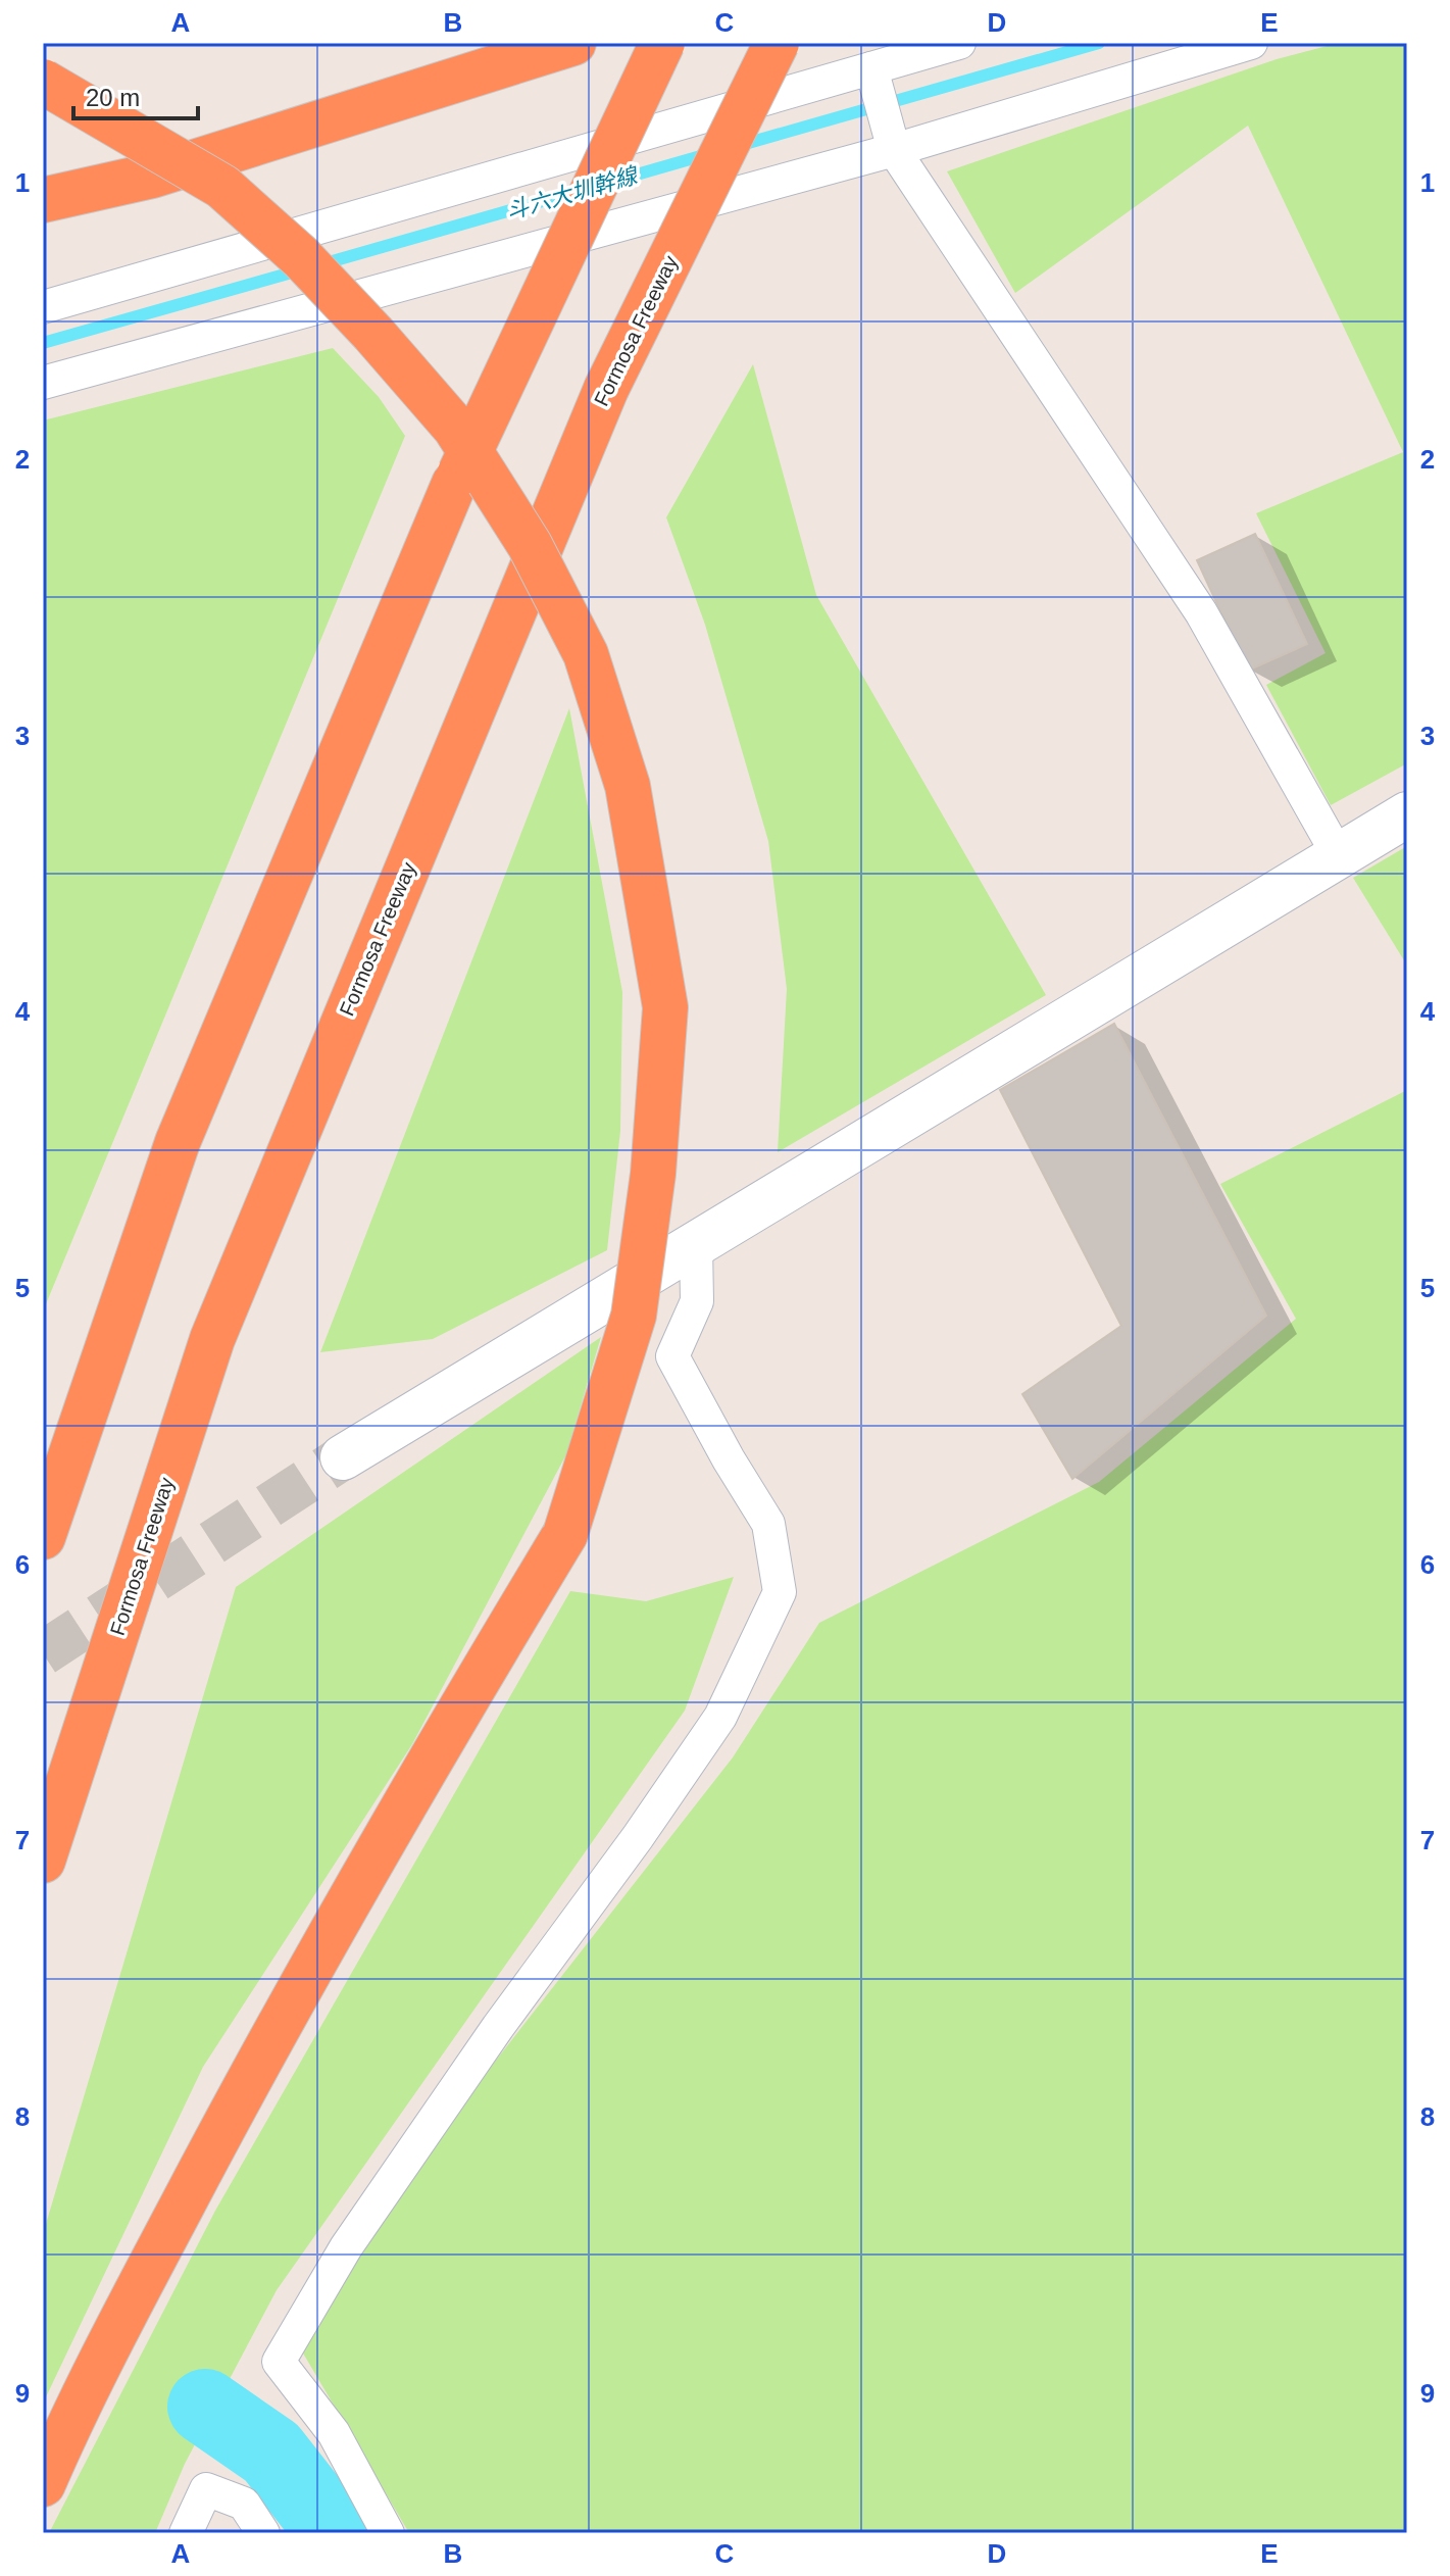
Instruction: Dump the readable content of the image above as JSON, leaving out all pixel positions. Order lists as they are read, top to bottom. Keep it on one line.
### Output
{"streets":{"highway":["Formosa Freeway"]},"water":["斗六大圳幹線"],"scale_bar":"20 m","grid":{"columns":["A","B","C","D","E"],"rows":["1","2","3","4","5","6","7","8","9"]}}
